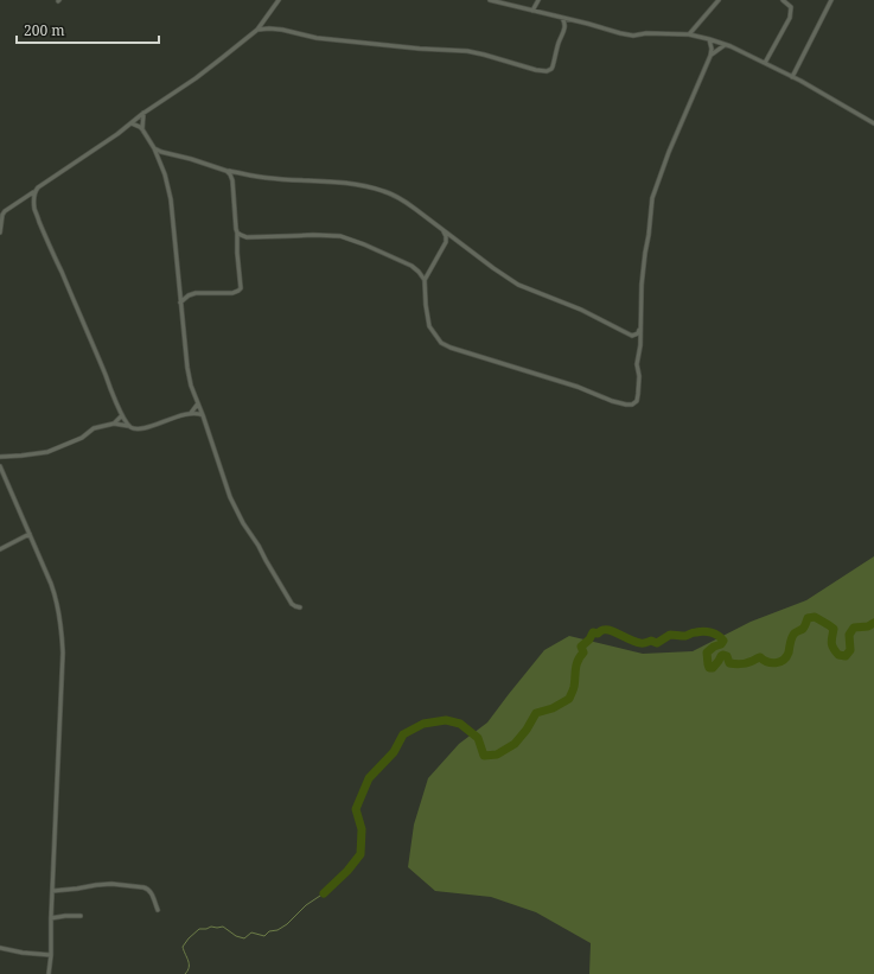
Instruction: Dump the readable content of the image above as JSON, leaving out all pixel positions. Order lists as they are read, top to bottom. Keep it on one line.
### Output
{"scale_bar":"200 m"}
